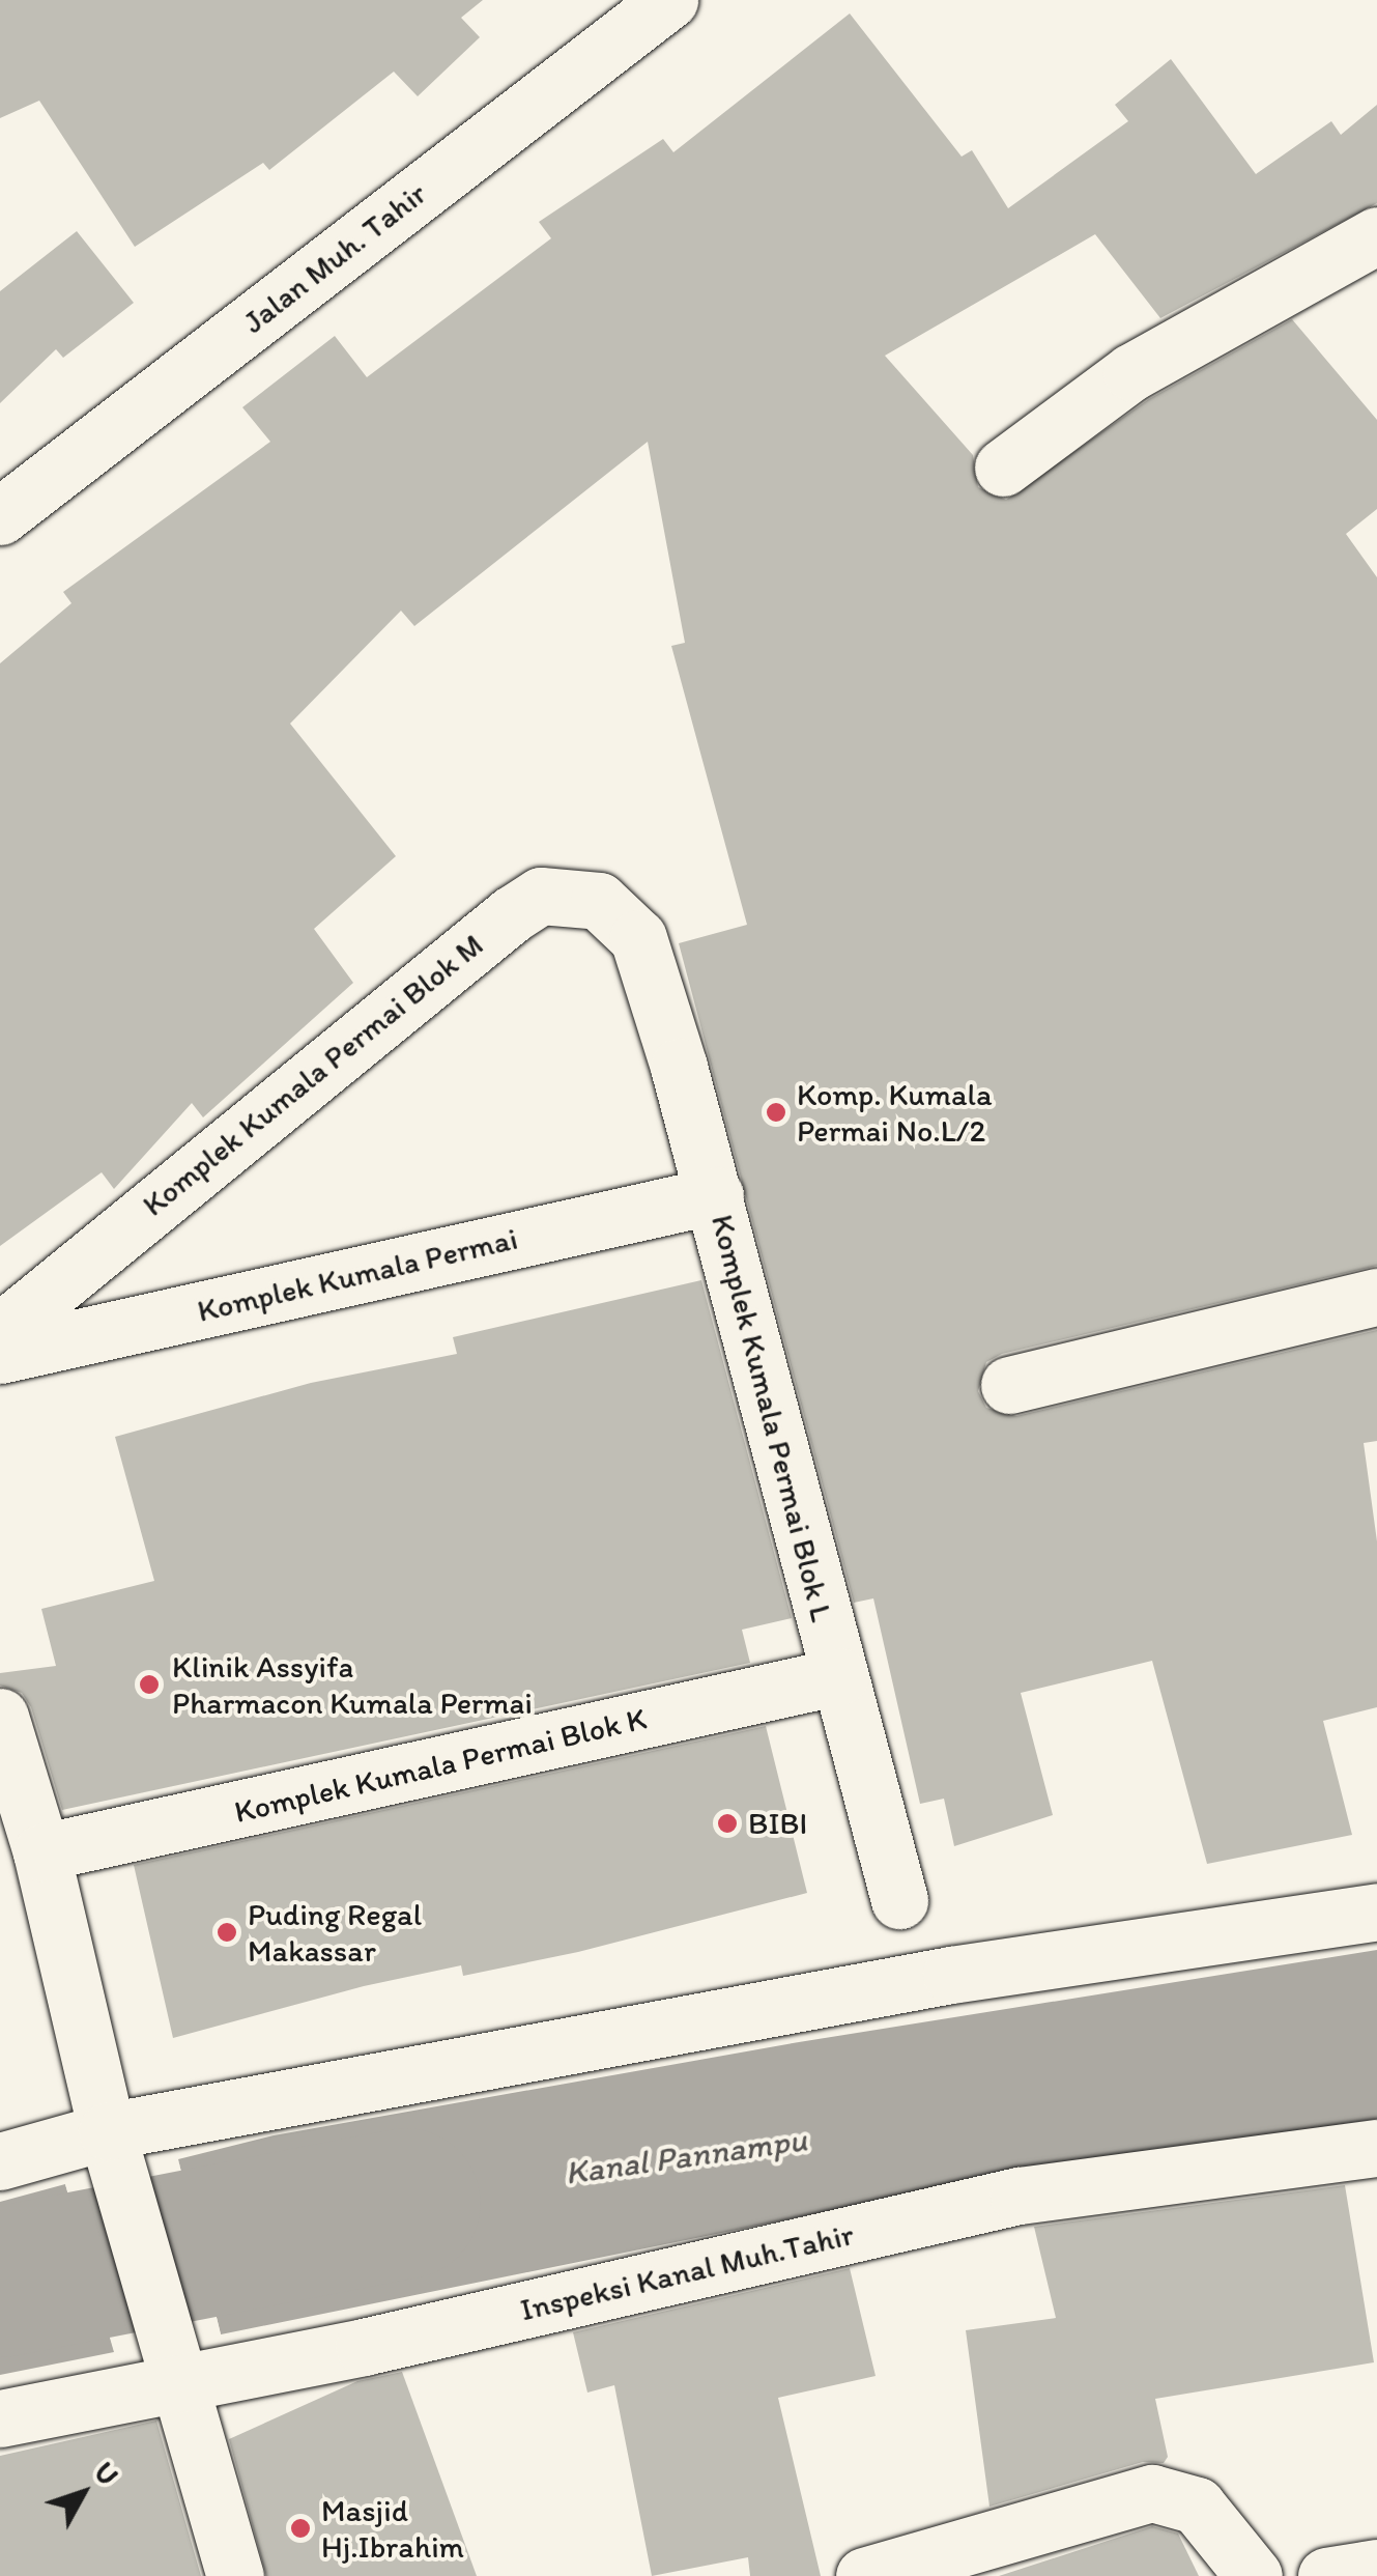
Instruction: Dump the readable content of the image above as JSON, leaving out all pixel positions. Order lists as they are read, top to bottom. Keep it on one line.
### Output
{"streets":{"street":["Jalan Muh. Tahir","Komplek Kumala Permai Blok M","Komplek Kumala Permai","Komplek Kumala Permai Blok L","Komplek Kumala Permai Blok K","Inspeksi Kanal Muh.Tahir"]},"crossings":[["Komplek Kumala Permai Blok M","Komplek Kumala Permai Blok L"],["Komplek Kumala Permai","Komplek Kumala Permai Blok L"],["Komplek Kumala Permai Blok L","Komplek Kumala Permai Blok K"]],"water":["Kanal Pannampu"],"places":["Komp. Kumala Permai No.L/2","Klinik Assyifa Pharmacon Kumala Permai","BIBI","Puding Regal Makassar","Masjid Hj.Ibrahim"],"north":"top right"}
